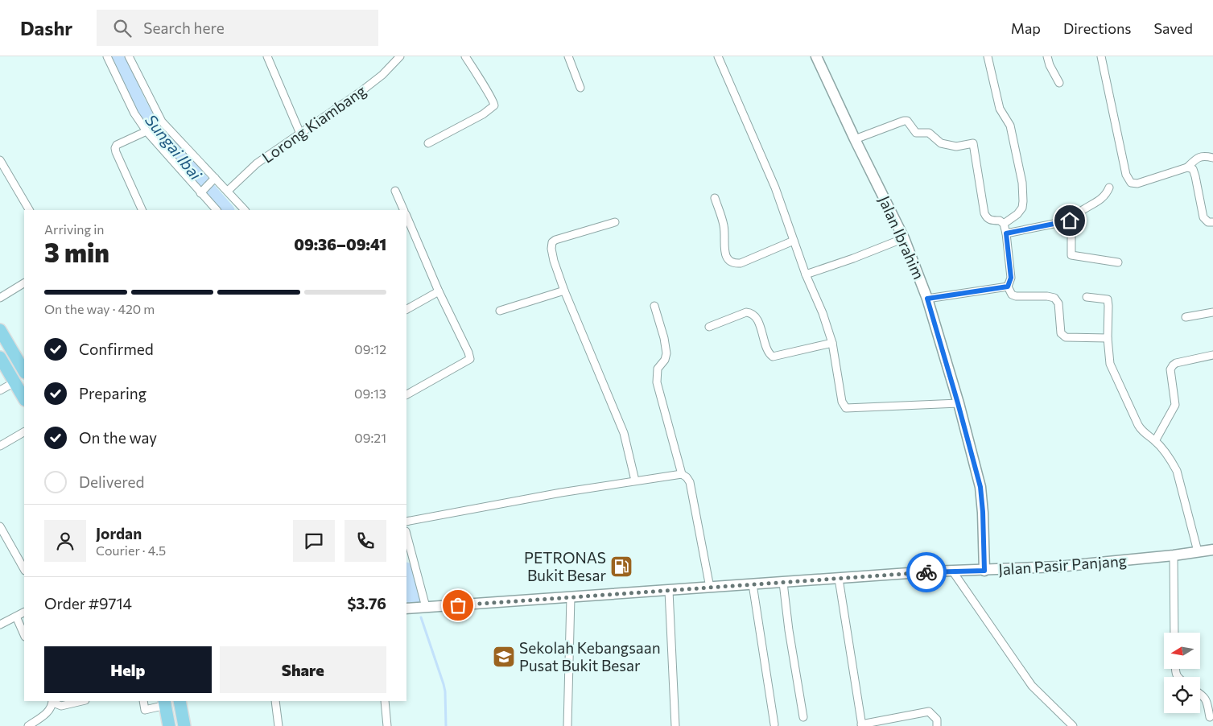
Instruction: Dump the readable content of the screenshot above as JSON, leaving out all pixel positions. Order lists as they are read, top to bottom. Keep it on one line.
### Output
{"streets":{"main road":["Jalan Ibrahim","Jalan Pasir Panjang"],"street":["Lorong Kiambang"]},"crossings":[["Jalan Ibrahim","Jalan Pasir Panjang"]],"water":["Sungai Ibai"],"places":{"fuel station":["PETRONAS Bukit Besar"],"school or university":["Sekolah Kebangsaan Pusat Bukit Besar"]},"north":"left","page":{"header":"Dashr","search":"Search here","nav":["Map","Directions","Saved"],"heading":["3 min","Arriving in","09:36–09:41"],"panel":["Jordan","Courier · 4.5","Order #9714","$3.76"],"bar":"On the way · 420 m","list":[["Confirmed","09:12"],["Preparing","09:13"],["On the way","09:21"],"Delivered"],"buttons":["Help","Share"]}}
